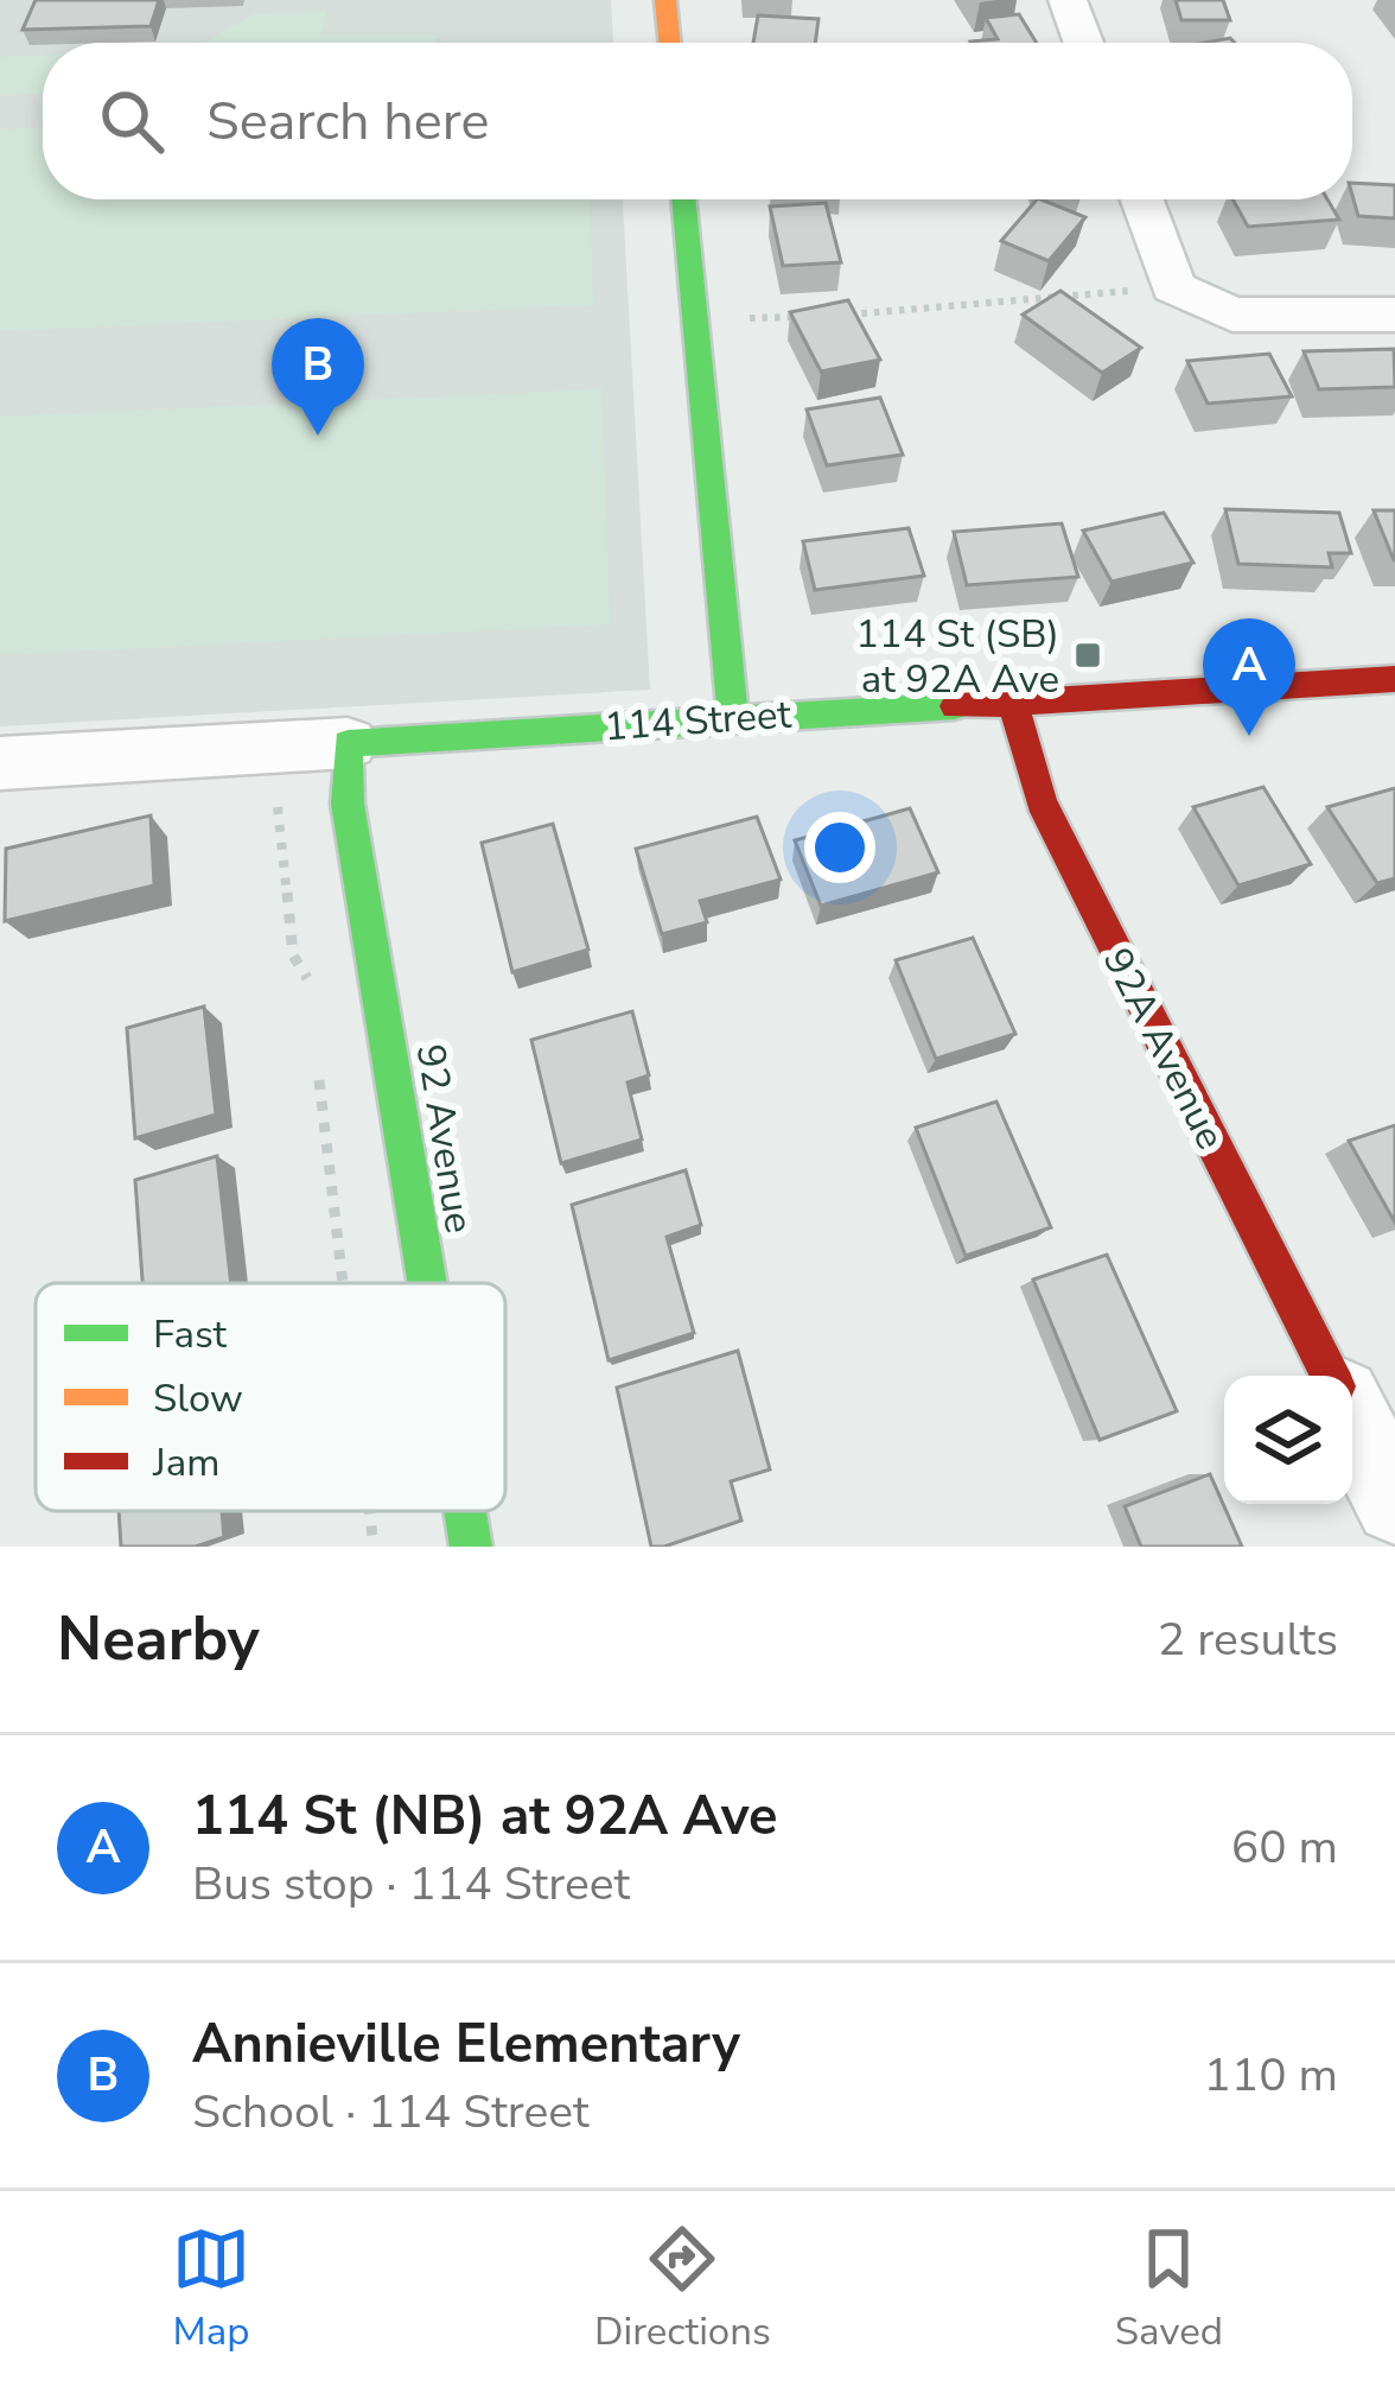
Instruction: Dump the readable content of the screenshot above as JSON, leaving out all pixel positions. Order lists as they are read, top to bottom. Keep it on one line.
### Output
{"streets":{"street":["114 Street","92A Avenue","92 Avenue"]},"crossings":[["114 Street","92A Avenue"],["114 Street","92 Avenue"]],"places":{"transit":["114 St (SB) at 92A Ave"]},"legend":["Fast","Slow","Jam"],"page":{"search":"Search here","pins":["B","A"],"heading":["Nearby","2 results"],"list":[{"mark":"A","name":"114 St (NB) at 92A Ave","note":"Bus stop · 114 Street","value":"60 m"},{"mark":"B","name":"Annieville Elementary","note":"School · 114 Street","value":"110 m"}],"nav":["Map","Directions","Saved"]}}
